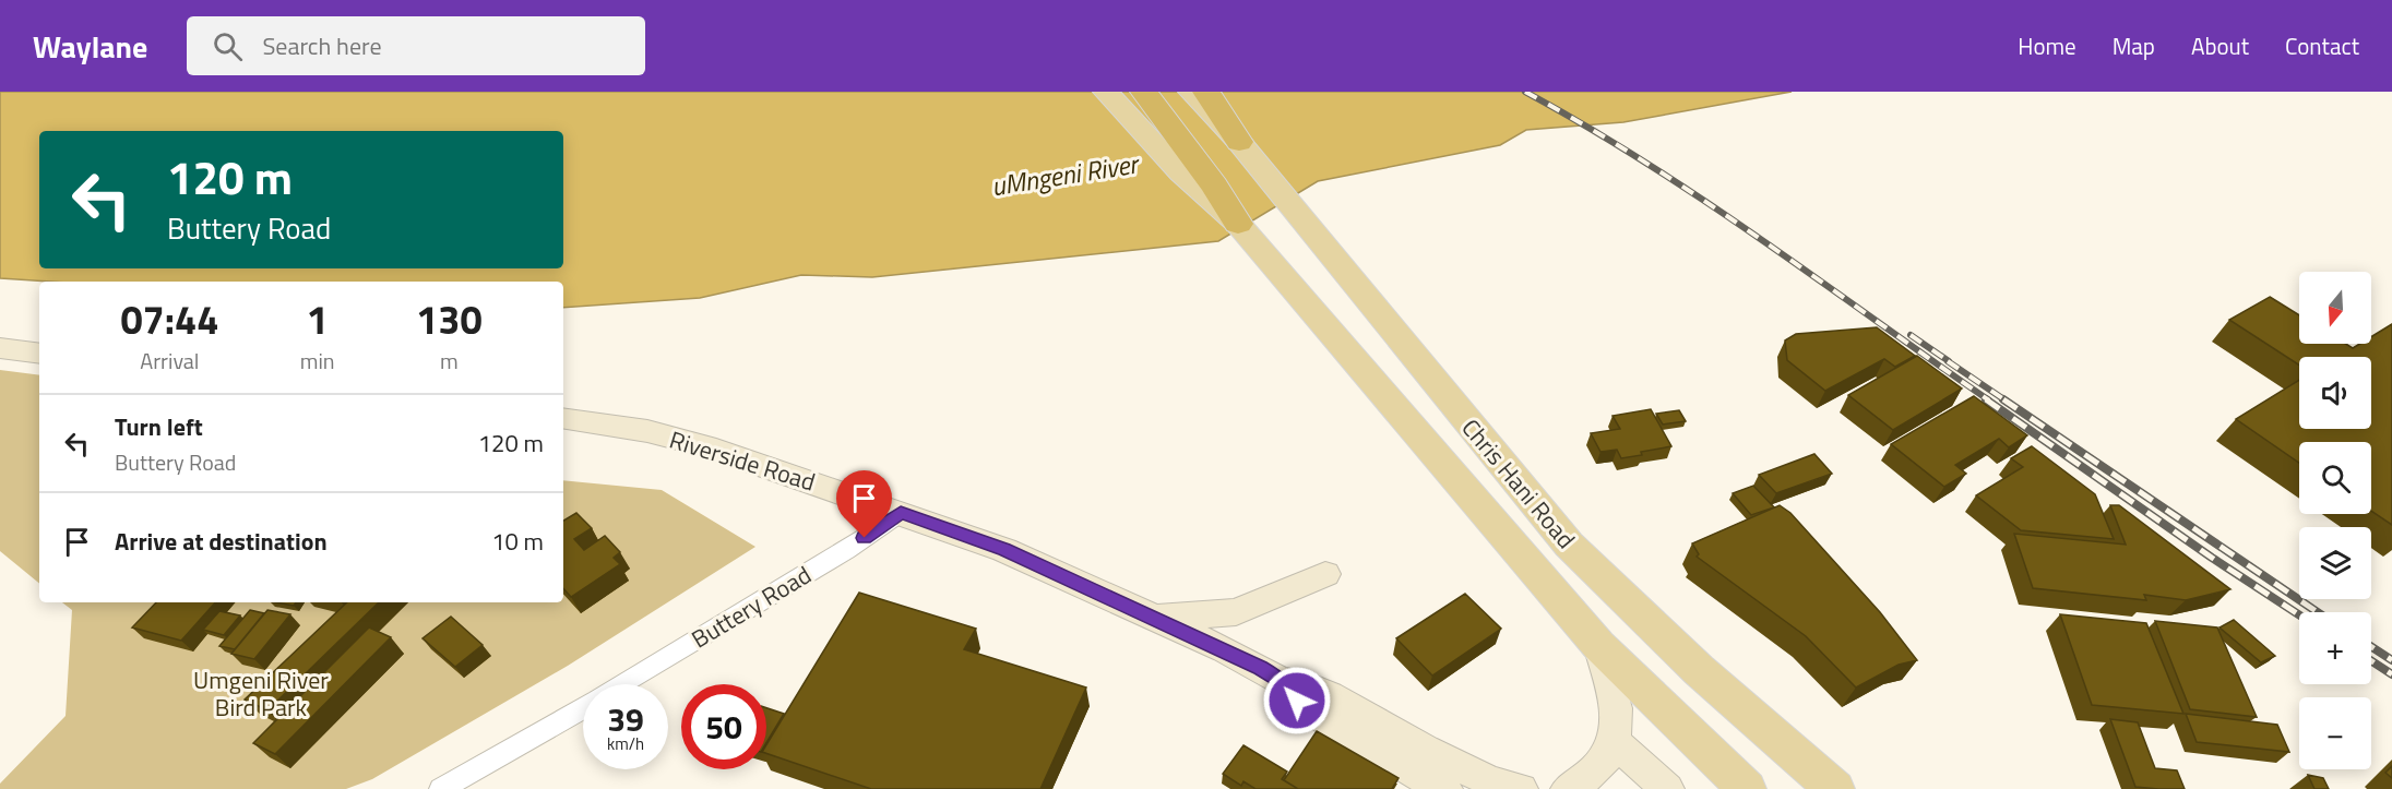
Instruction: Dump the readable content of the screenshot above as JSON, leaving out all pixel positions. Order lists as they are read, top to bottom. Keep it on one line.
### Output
{"streets":{"main road":["Riverside Road","Chris Hani Road"],"street":["Buttery Road"]},"crossings":[["Riverside Road","Buttery Road"]],"water":["uMngeni River"],"parks":["Umgeni River Bird Park"],"north":"bottom","page":{"header":"Waylane","search":"Search here","nav":["Home","Map","About","Contact"],"turn":["120 m","Buttery Road"],"map_buttons":["+","−"],"eta":["07:44","Arrival","1","min","130","m"],"list":[{"name":"Turn left","note":"Buttery Road","value":"120 m"},{"name":"Arrive at destination","value":"10 m"}],"speed":"39 km/h","limit":"50"}}
